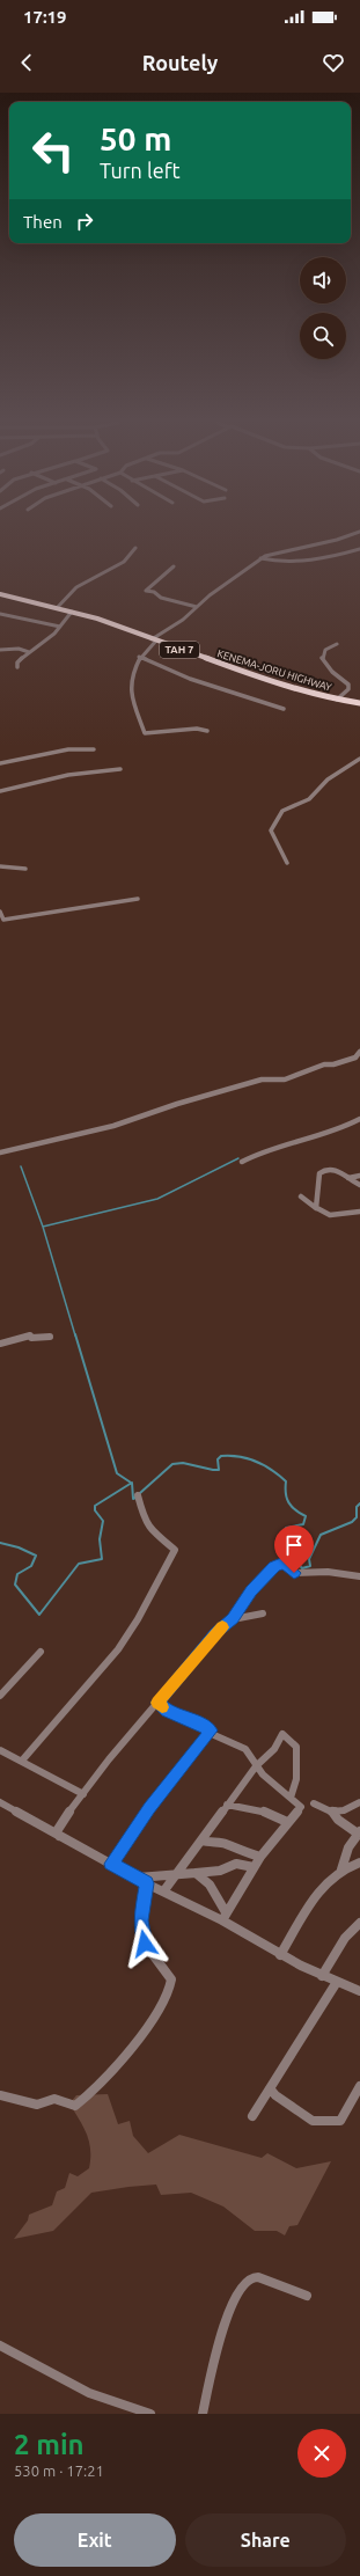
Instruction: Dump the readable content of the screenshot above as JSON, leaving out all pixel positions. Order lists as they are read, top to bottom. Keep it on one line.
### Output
{"streets":{"highway":["TAH 7","KENEMA-JORU HIGHWAY"]},"page":{"status":"17:19","header":"Routely","turn":["50 m","Turn left"],"then":"Then","heading":["2 min","530 m · 17:21"],"buttons":["Exit","Share"]}}
